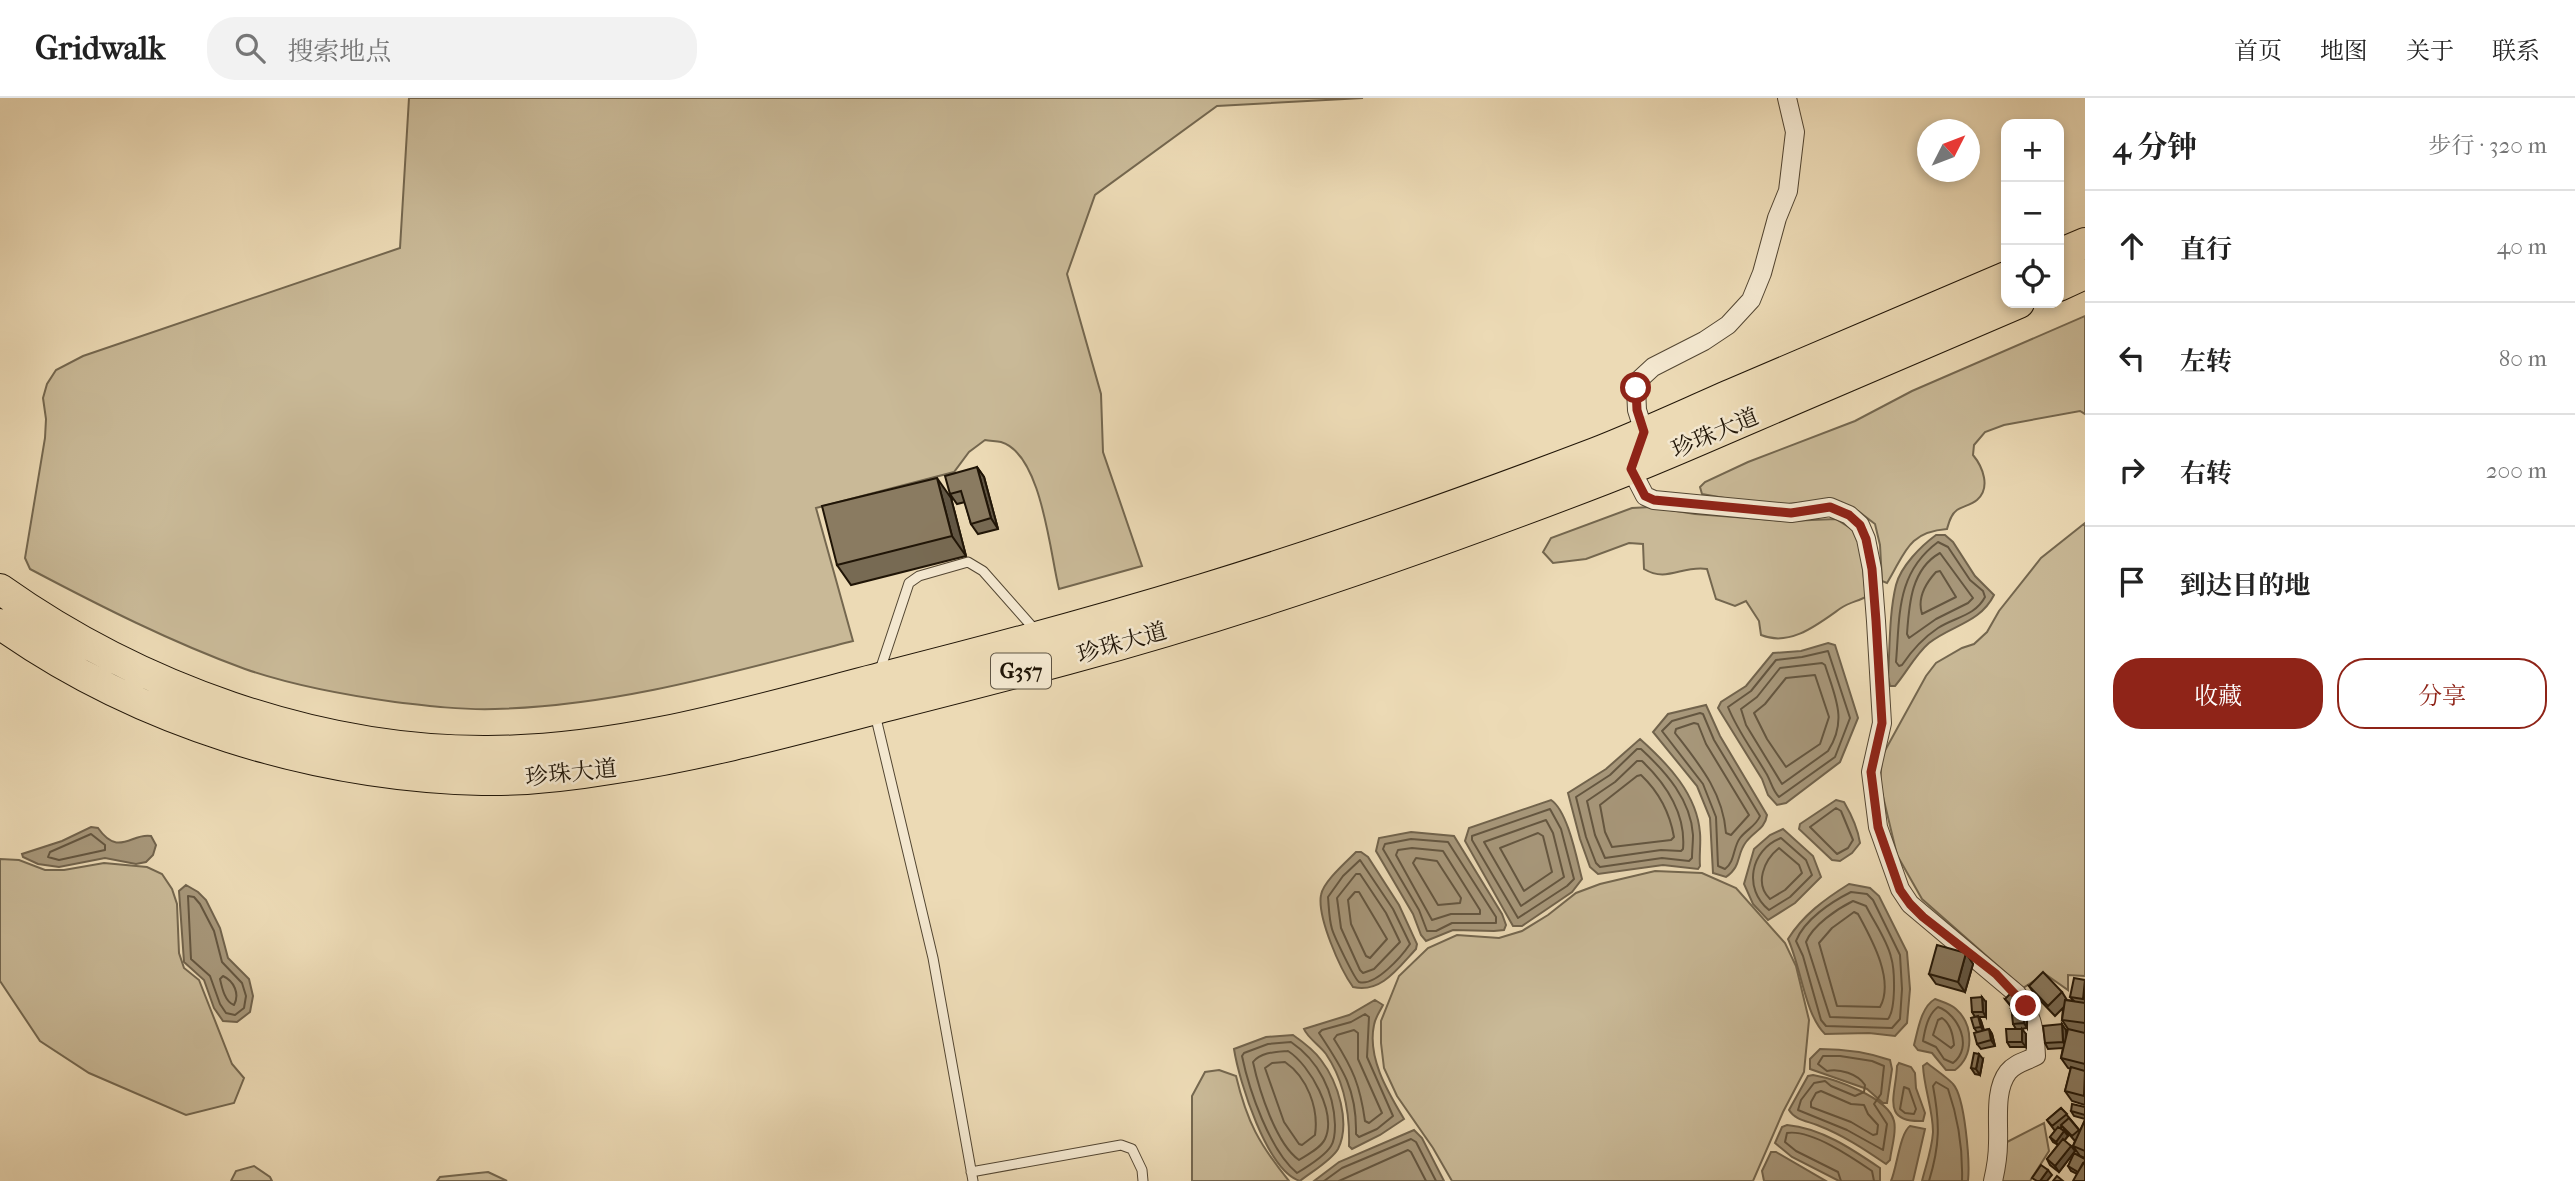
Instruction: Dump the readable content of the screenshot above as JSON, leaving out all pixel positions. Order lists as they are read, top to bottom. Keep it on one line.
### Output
{"streets":{"highway":["珍珠大道","G357"]},"north":"top right","page":{"header":"Gridwalk","search":"搜索地点","nav":["首页","地图","关于","联系"],"heading":["4 分钟","步行 · 320 m"],"map_buttons":["+","−"],"list":[["直行","40 m"],["左转","80 m"],["右转","200 m"],"到达目的地"],"buttons":["收藏","分享"]}}
